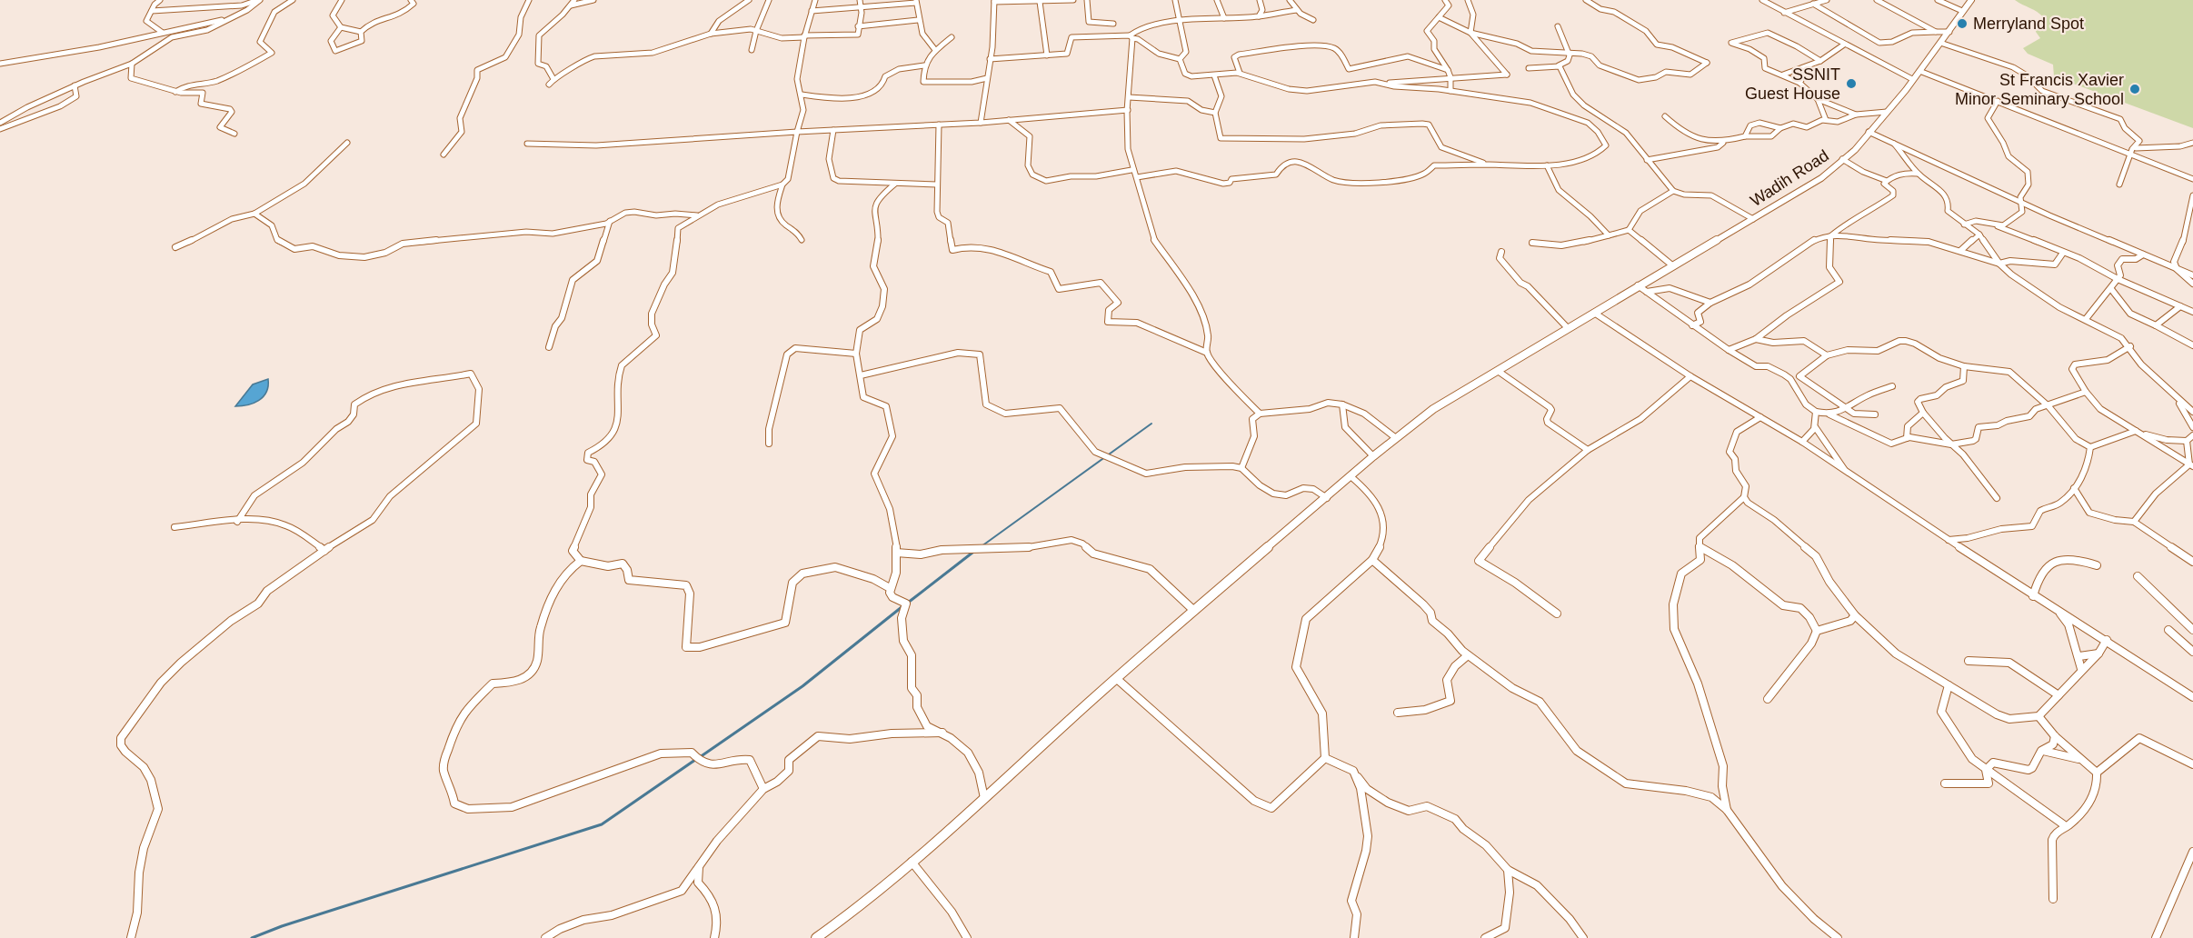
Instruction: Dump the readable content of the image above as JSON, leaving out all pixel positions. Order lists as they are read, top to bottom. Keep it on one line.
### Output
{"streets":{"street":["Wadih Road"]},"places":["Merryland Spot","SSNIT Guest House","St Francis Xavier Minor Seminary School"]}
